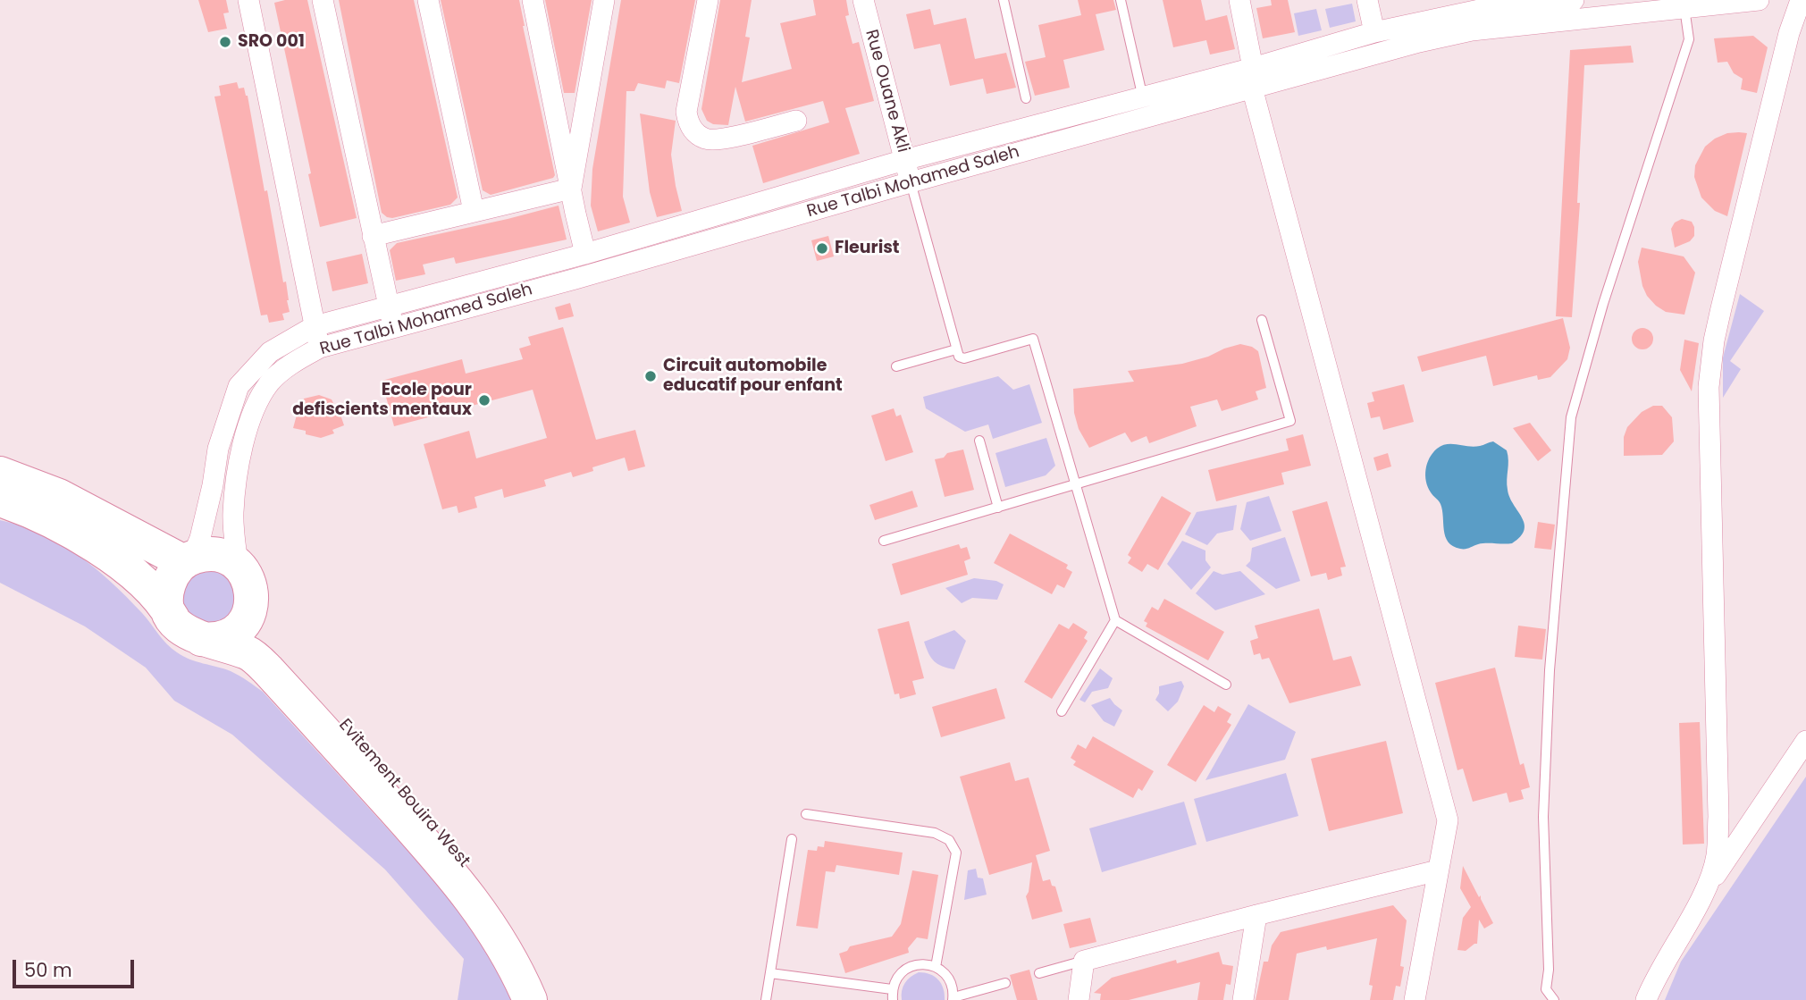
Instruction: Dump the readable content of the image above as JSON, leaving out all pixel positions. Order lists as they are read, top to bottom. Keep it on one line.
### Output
{"streets":{"highway":["Evitement Bouira West"],"street":["Rue Ouane Akli","Rue Talbi Mohamed Saleh"]},"crossings":[["Rue Ouane Akli","Rue Talbi Mohamed Saleh"],["Rue Talbi Mohamed Saleh","Evitement Bouira West"]],"places":["SRO 001","Fleurist","Circuit automobile educatif pour enfant","Ecole pour defiscients mentaux"],"scale_bar":"50 m"}
